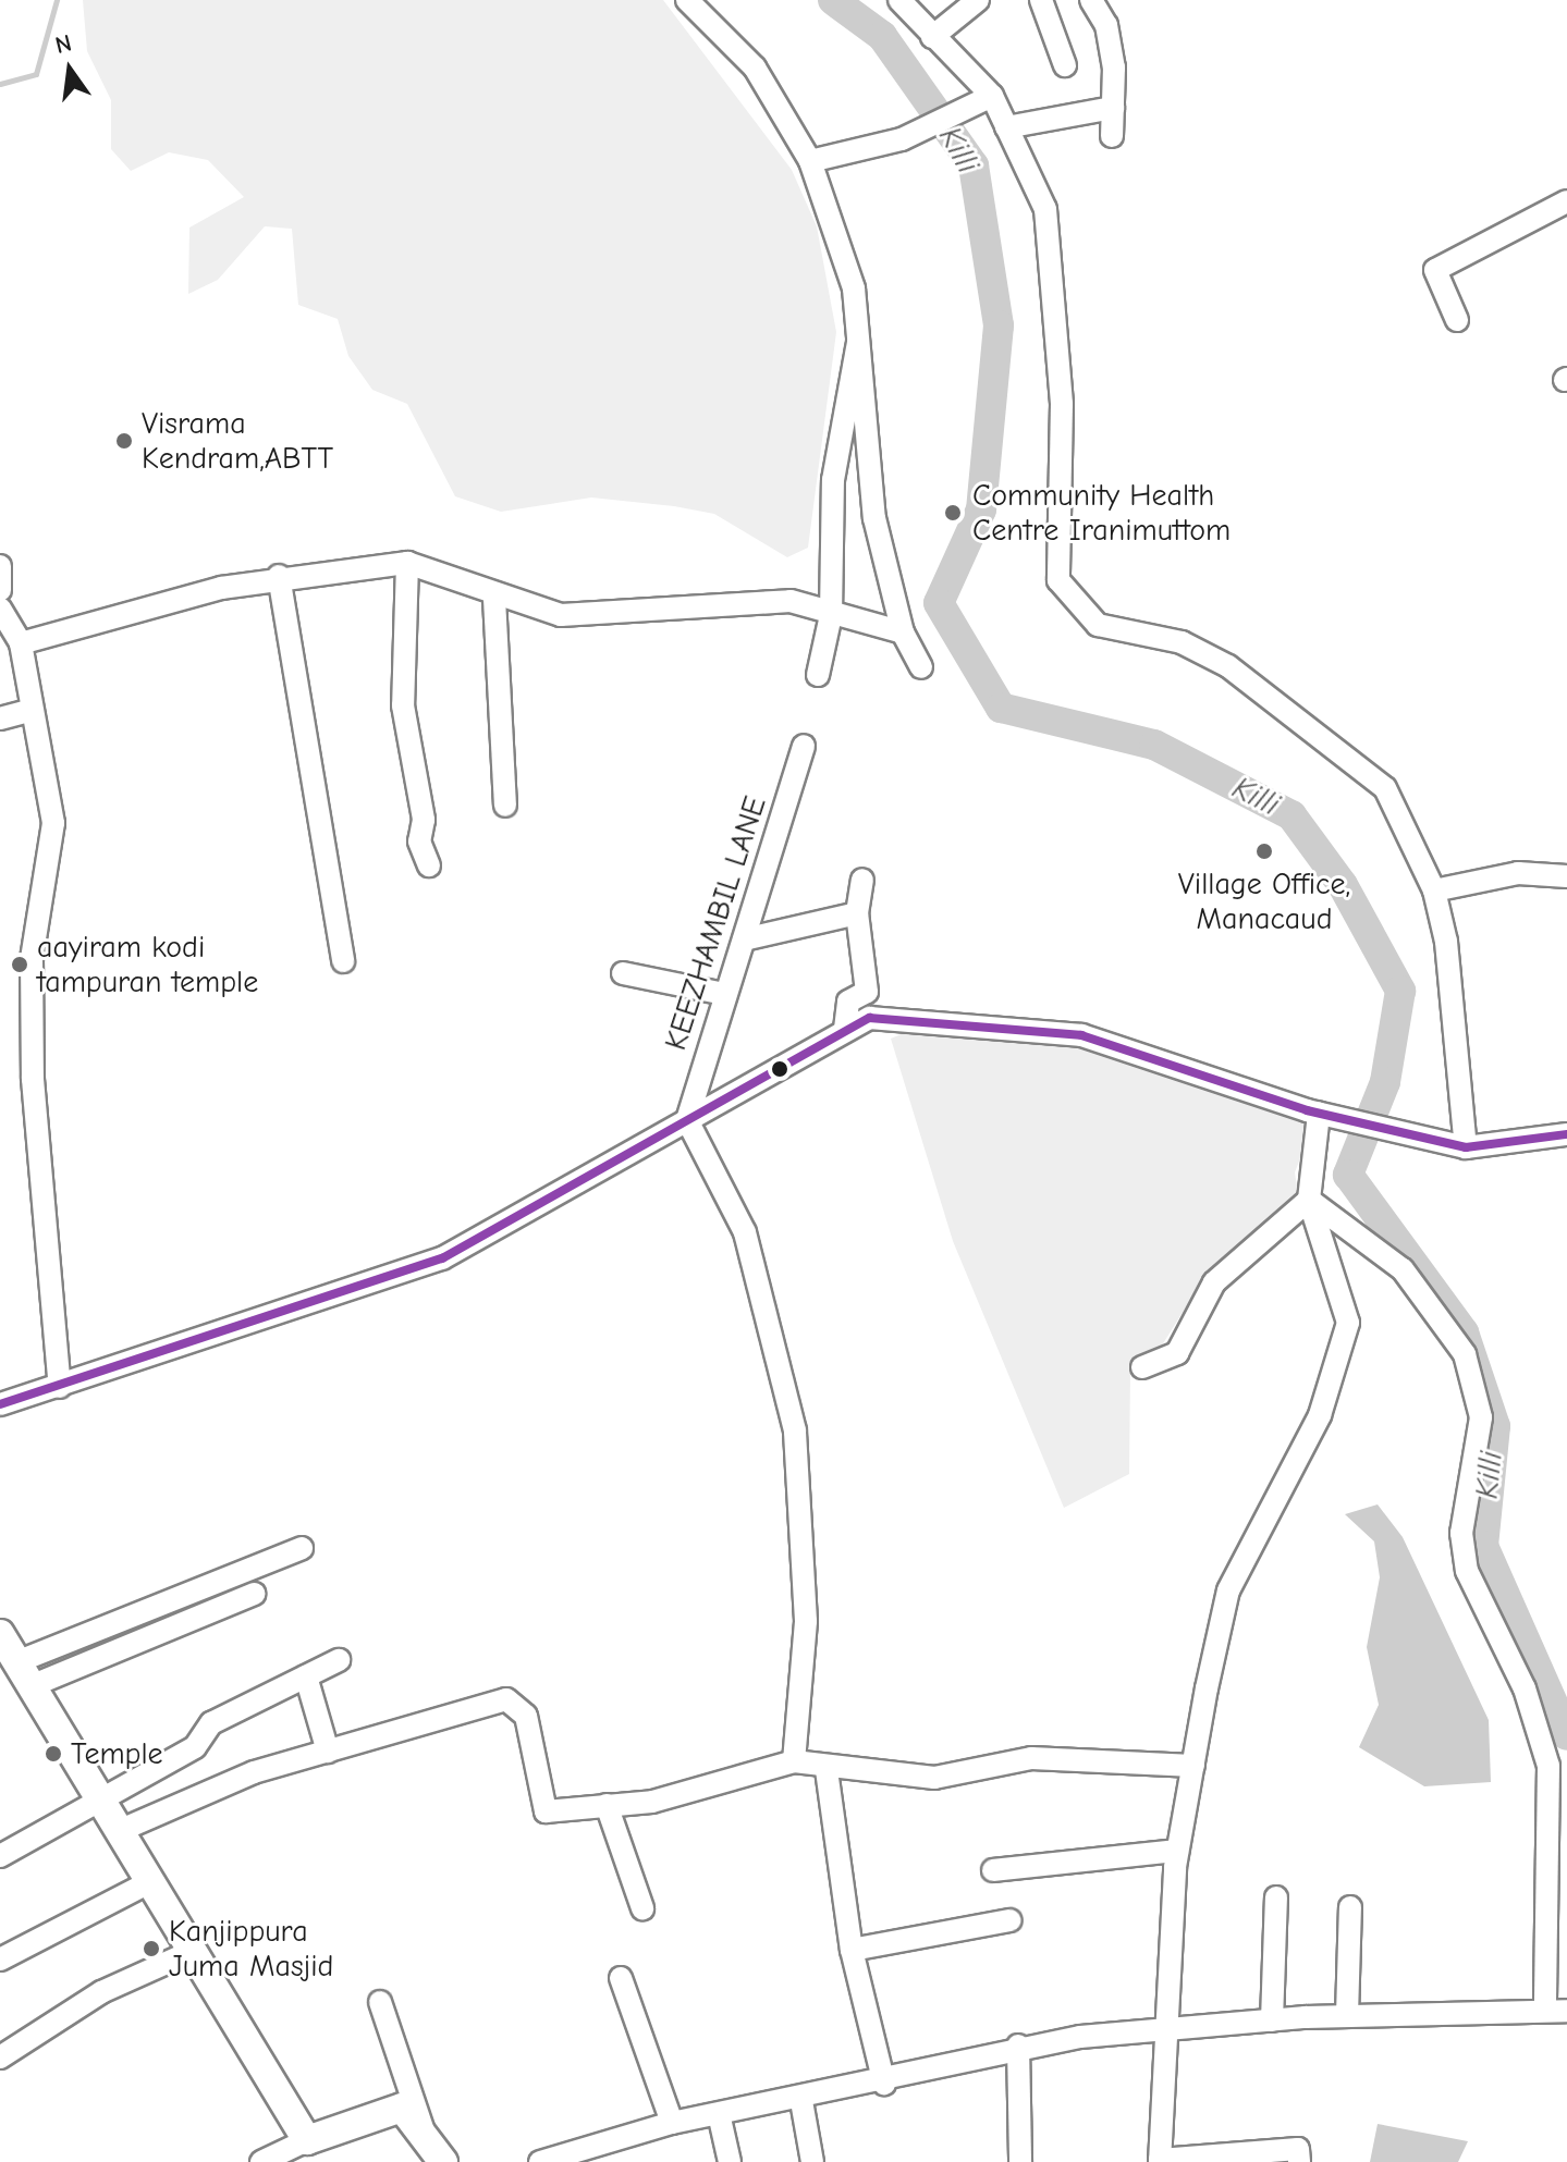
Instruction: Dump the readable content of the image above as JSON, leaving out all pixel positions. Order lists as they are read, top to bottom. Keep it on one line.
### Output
{"streets":{"street":["KEEZHAMBIL LANE"]},"water":["Killi"],"places":["Visrama Kendram,ABTT","Community Health Centre Iranimuttom","Village Office, Manacaud","aayiram kodi tampuran temple","Temple","Kanjippura Juma Masjid"],"north":"top"}
